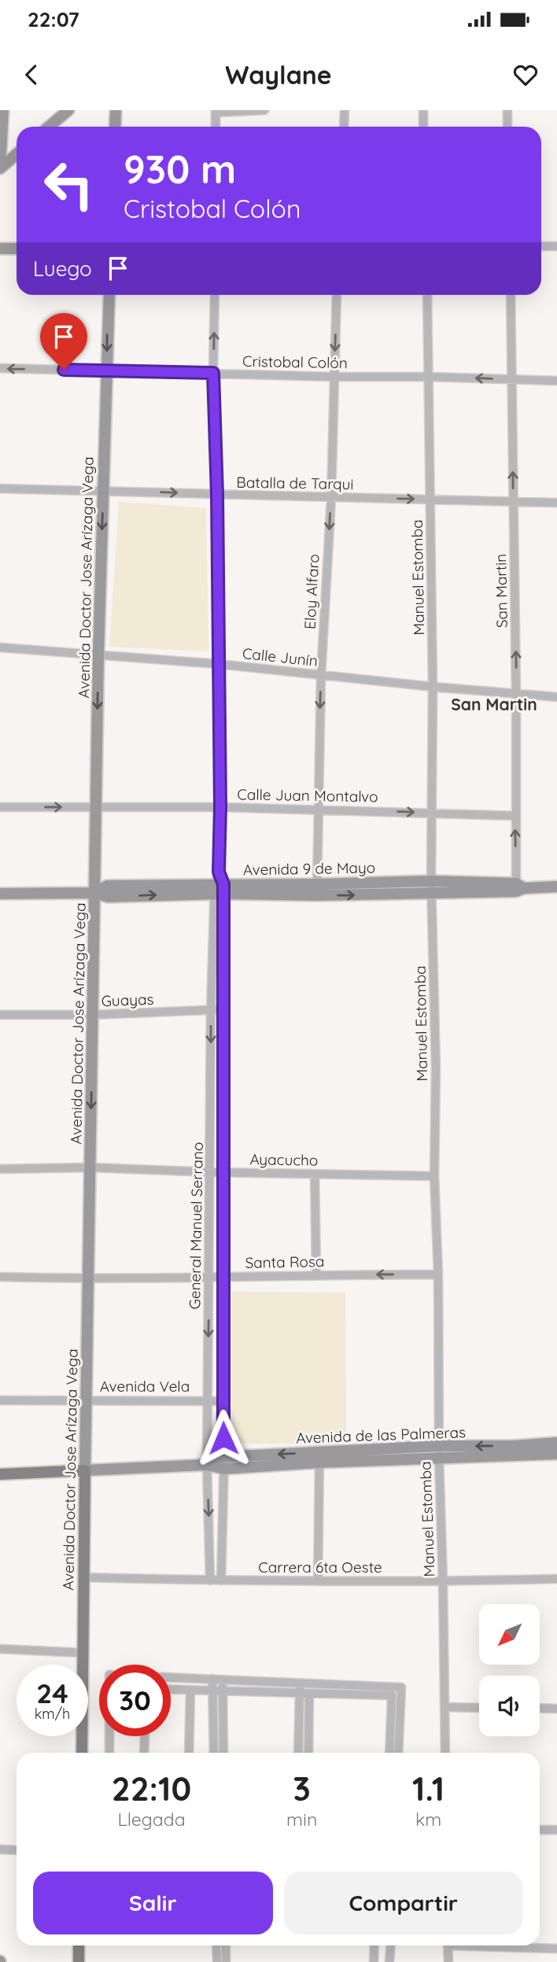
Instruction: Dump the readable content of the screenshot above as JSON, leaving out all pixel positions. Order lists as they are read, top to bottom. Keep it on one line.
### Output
{"streets":{"main road":["Avenida Doctor Jose Arízaga Vega","Avenida de las Palmeras"],"street":["Cristobal Colón","Batalla de Tarqui","Manuel Estomba","San Martin","Eloy Alfaro","Calle Junín","Calle Juan Montalvo","Avenida 9 de Mayo","Guayas","Ayacucho","General Manuel Serrano","Santa Rosa","Avenida Vela","Carrera 6ta Oeste"]},"crossings":[["Cristobal Colón","Avenida Doctor Jose Arízaga Vega"],["Cristobal Colón","Manuel Estomba"],["Cristobal Colón","San Martin"],["Cristobal Colón","Eloy Alfaro"],["Cristobal Colón","General Manuel Serrano"],["Batalla de Tarqui","Avenida Doctor Jose Arízaga Vega"],["Batalla de Tarqui","Manuel Estomba"],["Batalla de Tarqui","San Martin"],["Batalla de Tarqui","Eloy Alfaro"],["Batalla de Tarqui","General Manuel Serrano"],["Avenida Doctor Jose Arízaga Vega","Calle Junín"],["Avenida Doctor Jose Arízaga Vega","Calle Juan Montalvo"],["Avenida Doctor Jose Arízaga Vega","Avenida 9 de Mayo"],["Avenida Doctor Jose Arízaga Vega","Guayas"],["Avenida Doctor Jose Arízaga Vega","Ayacucho"],["Avenida Doctor Jose Arízaga Vega","Santa Rosa"],["Avenida Doctor Jose Arízaga Vega","Avenida Vela"],["Avenida Doctor Jose Arízaga Vega","Avenida de las Palmeras"],["Avenida Doctor Jose Arízaga Vega","Carrera 6ta Oeste"],["Manuel Estomba","Calle Junín"],["Manuel Estomba","Calle Juan Montalvo"],["Manuel Estomba","Avenida 9 de Mayo"],["Manuel Estomba","Ayacucho"],["Manuel Estomba","Santa Rosa"],["Manuel Estomba","Avenida de las Palmeras"],["Manuel Estomba","Carrera 6ta Oeste"],["San Martin","Calle Junín"],["San Martin","Calle Juan Montalvo"],["San Martin","Avenida 9 de Mayo"],["Eloy Alfaro","Calle Junín"],["Eloy Alfaro","Calle Juan Montalvo"],["Eloy Alfaro","Avenida 9 de Mayo"],["Calle Junín","General Manuel Serrano"],["Calle Juan Montalvo","General Manuel Serrano"],["Avenida 9 de Mayo","General Manuel Serrano"],["Guayas","General Manuel Serrano"],["Ayacucho","General Manuel Serrano"],["General Manuel Serrano","Santa Rosa"],["General Manuel Serrano","Avenida Vela"],["General Manuel Serrano","Avenida de las Palmeras"],["General Manuel Serrano","Carrera 6ta Oeste"]],"one_way":["Batalla de Tarqui","Avenida Doctor Jose Arízaga Vega","San Martin","Eloy Alfaro","Calle Juan Montalvo"],"districts":["San Martin"],"north":"bottom left","page":{"status":"22:07","header":"Waylane","turn":["930 m","Cristobal Colón"],"then":"Luego","speed":"24 km/h","limit":"30","eta":["22:10","Llegada","3","min","1.1","km"],"buttons":["Salir","Compartir"]}}
